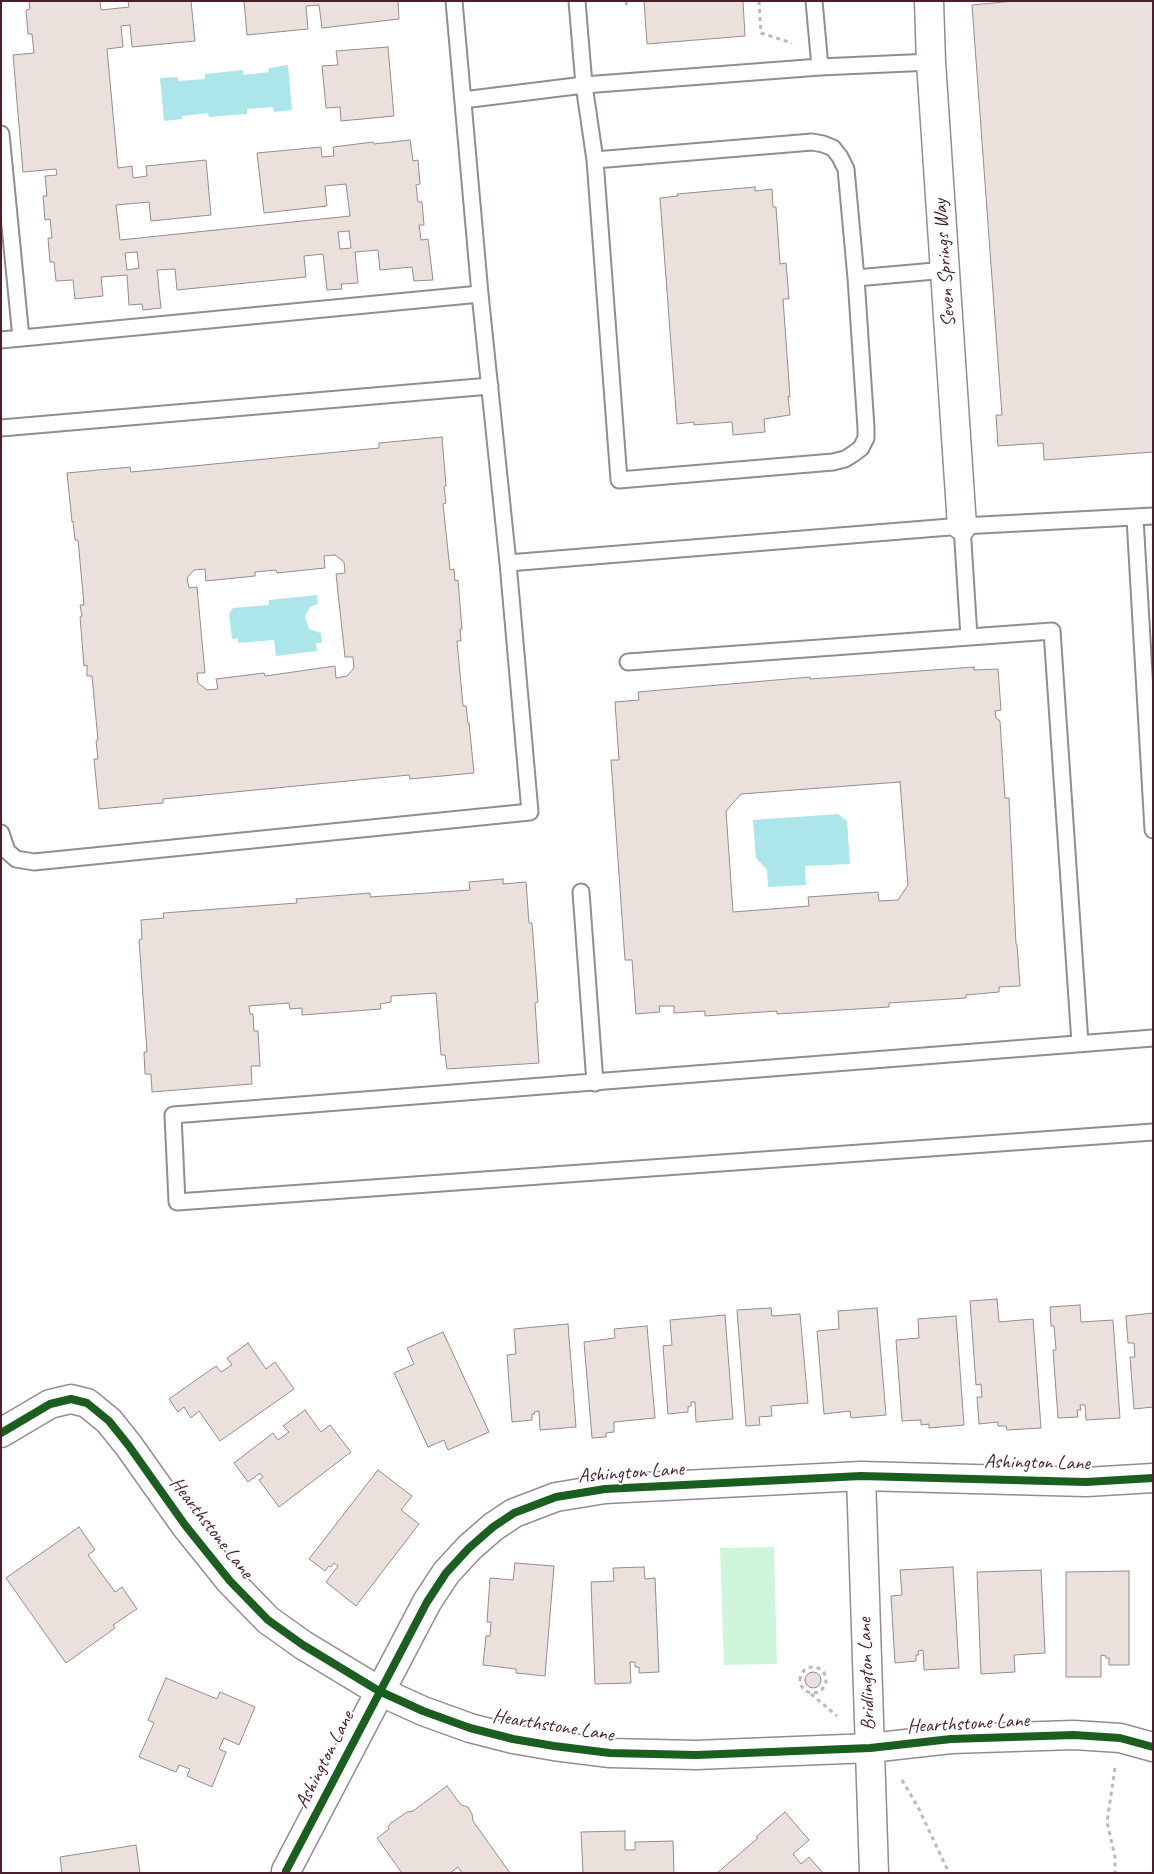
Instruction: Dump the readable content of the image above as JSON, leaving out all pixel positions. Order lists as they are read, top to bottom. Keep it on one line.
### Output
{"streets":{"street":["Seven Springs Way","Ashington Lane","Hearthstone Lane","Bridlington Lane"]},"crossings":[["Ashington Lane","Hearthstone Lane"],["Ashington Lane","Bridlington Lane"],["Hearthstone Lane","Bridlington Lane"]]}
